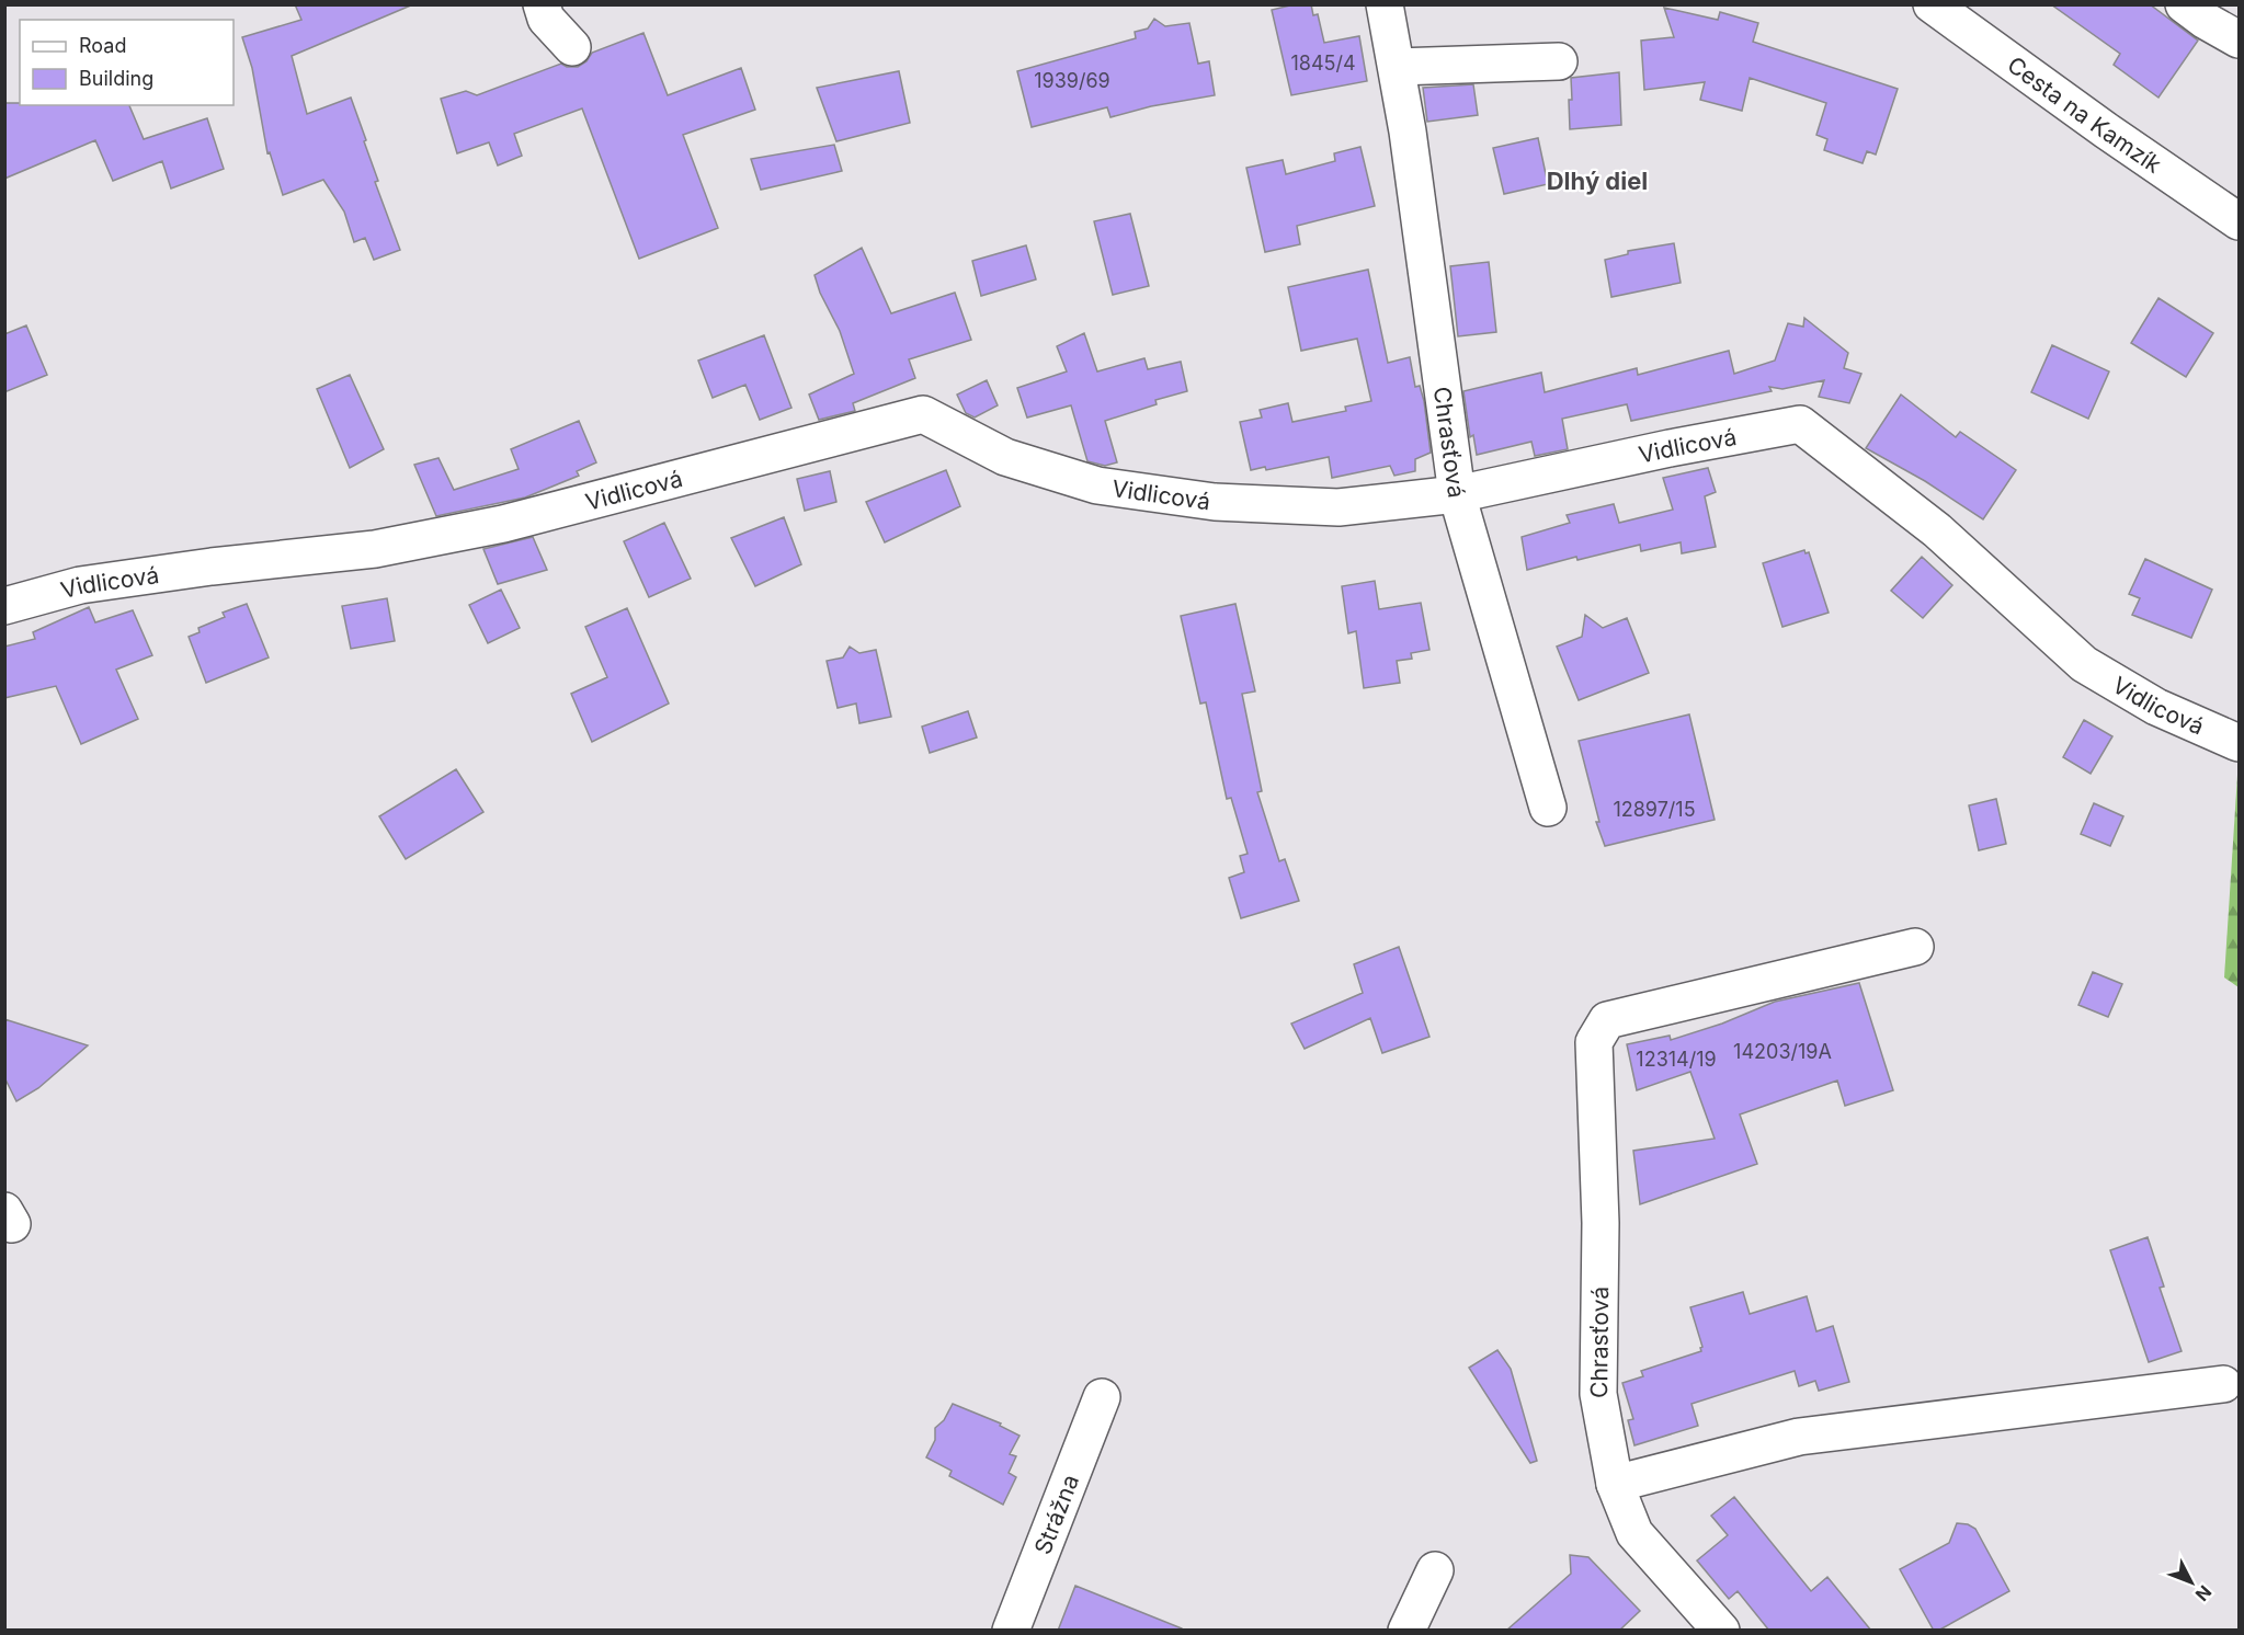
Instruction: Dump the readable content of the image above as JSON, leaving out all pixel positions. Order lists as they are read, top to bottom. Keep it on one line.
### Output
{"streets":{"street":["Cesta na Kamzík","Chrasťová","Vidlicová","Strážna"]},"crossings":[["Chrasťová","Vidlicová"]],"districts":["Dlhý diel"],"house_numbers":["1845/4","1939/69","12897/15","14203/19A","12314/19"],"legend":["Road","Building"],"north":"bottom right"}
